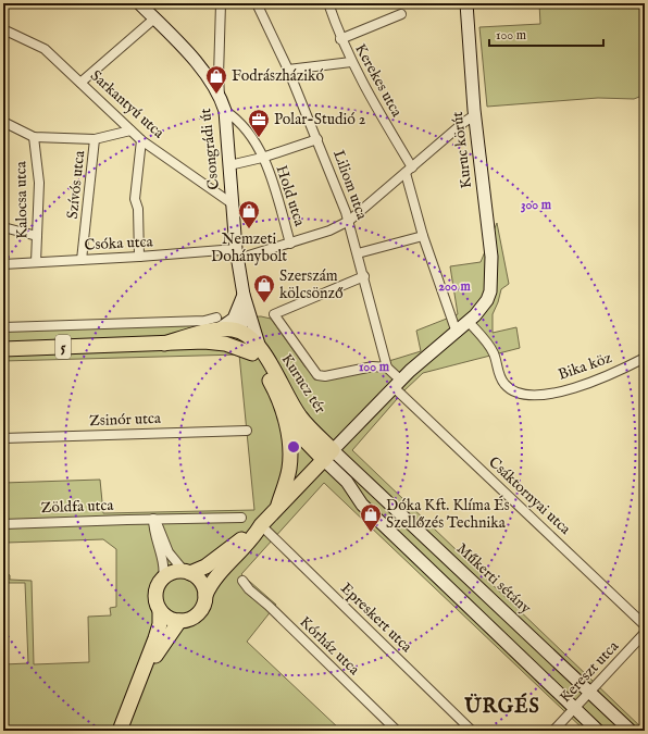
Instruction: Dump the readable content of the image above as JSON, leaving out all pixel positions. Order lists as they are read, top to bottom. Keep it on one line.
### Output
{"streets":{"main road":["5","Kurucz tér"],"street":["Kerekes utca","Sarkantyú utca","Csongrádi út","Kuruc körút","Szívós utca","Liliom utca","Hold utca","Kalocsa utca","Csóka utca","Bika köz","Zsinór utca","Csáktornyai utca","Zöldfa utca","Műkerti sétány","Epreskert utca","Kórház utca","Kereszt utca"]},"crossings":[["Kerekes utca","Kuruc körút"],["Kerekes utca","Csóka utca"],["Sarkantyú utca","Csongrádi út"],["Csongrádi út","Hold utca"],["Csongrádi út","Csóka utca"],["Csongrádi út","5"],["Csongrádi út","Kurucz tér"],["Kuruc körút","Csóka utca"],["Kuruc körút","Bika köz"],["Kuruc körút","Csáktornyai utca"],["Szívós utca","Csóka utca"],["Liliom utca","Csóka utca"],["Liliom utca","Kurucz tér"],["Hold utca","Csóka utca"],["Kalocsa utca","Csóka utca"],["5","Kurucz tér"],["Kurucz tér","Műkerti sétány"],["Műkerti sétány","Kereszt utca"]],"districts":["ÜRGÉS"],"places":{"shop":["Fodrászházikó","Nemzeti Dohánybolt","Szerszám kölcsönző","Dóka Kft. Klíma És Szellőzés Technika"],"office":["Polar-Studió 2"]},"scale_bar":"100 m","rings":["300 m","200 m","100 m"]}
